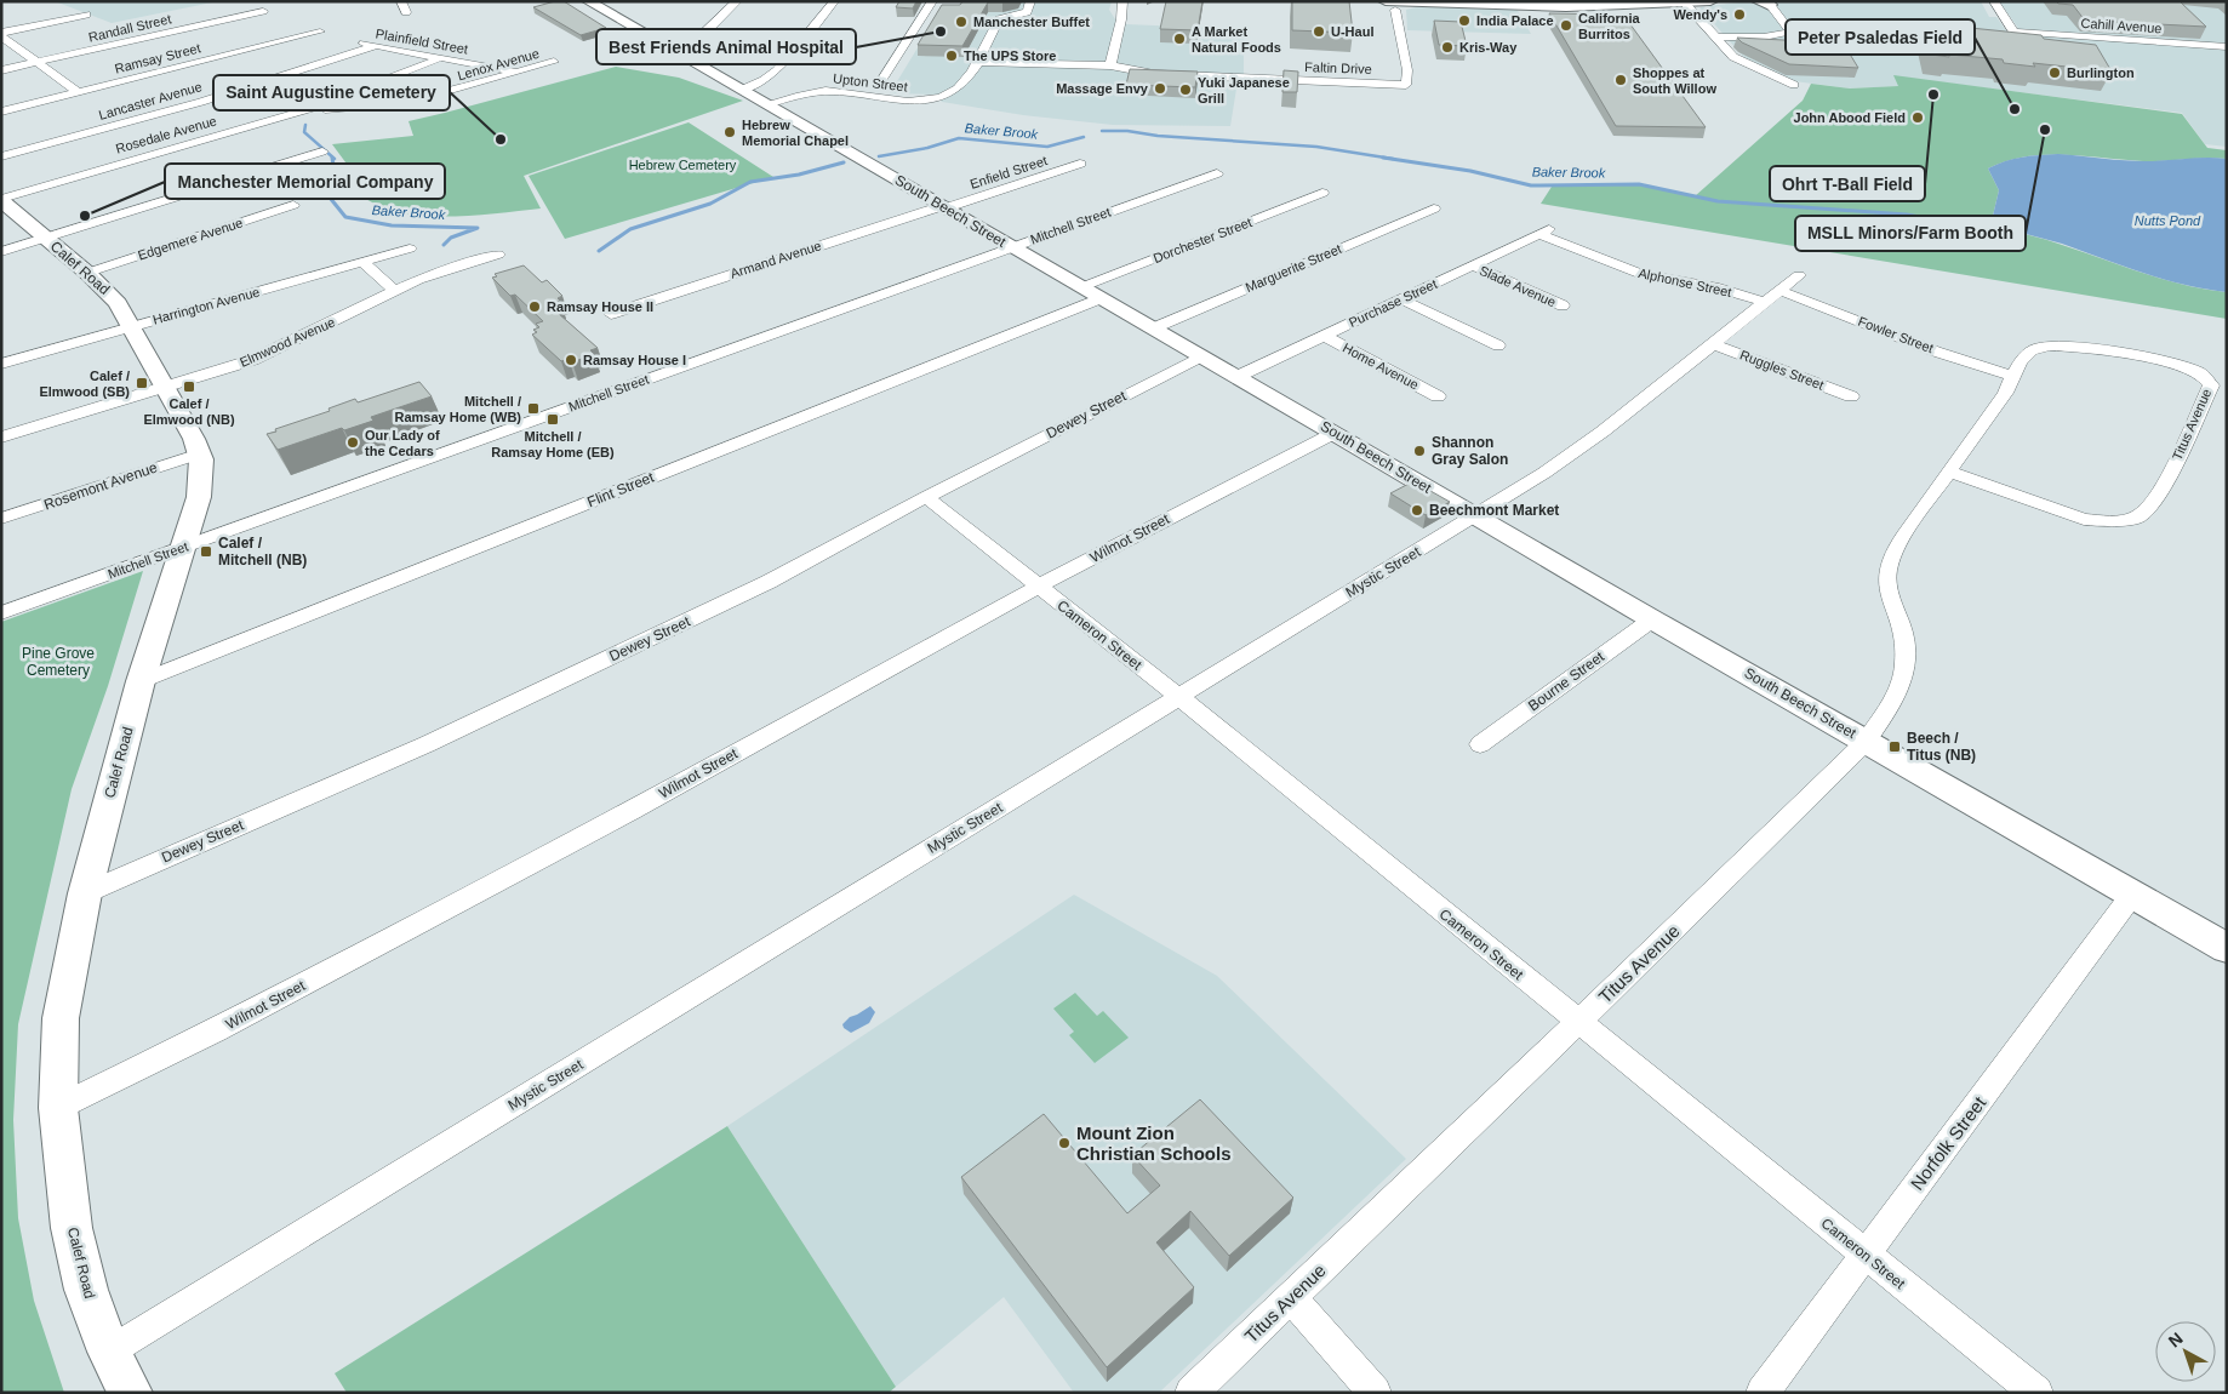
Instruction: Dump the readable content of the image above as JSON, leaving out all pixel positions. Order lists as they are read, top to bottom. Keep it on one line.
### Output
{"streets":{"street":["Cahill Avenue","Randall Street","Plainfield Street","Ramsay Street","Lenox Avenue","Faltin Drive","Upton Street","Lancaster Avenue","Rosedale Avenue","Enfield Street","South Beech Street","Mitchell Street","Edgemere Avenue","Dorchester Street","Armand Avenue","Calef Road","Marguerite Street","Alphonse Street","Slade Avenue","Purchase Street","Harrington Avenue","Fowler Street","Elmwood Avenue","Home Avenue","Ruggles Street","Dewey Street","Titus Avenue","Rosemont Avenue","Flint Street","Wilmot Street","Mystic Street","Cameron Street","Bourne Street","Norfolk Street"]},"crossings":[["Plainfield Street","Lenox Avenue"],["Plainfield Street","Lancaster Avenue"],["Plainfield Street","Rosedale Avenue"],["Lenox Avenue","Rosedale Avenue"],["Faltin Drive","Upton Street"],["Upton Street","South Beech Street"],["Rosedale Avenue","Calef Road"],["Enfield Street","South Beech Street"],["Enfield Street","Armand Avenue"],["South Beech Street","Mitchell Street"],["South Beech Street","Dorchester Street"],["South Beech Street","Armand Avenue"],["South Beech Street","Marguerite Street"],["South Beech Street","Purchase Street"],["South Beech Street","Dewey Street"],["South Beech Street","Titus Avenue"],["South Beech Street","Flint Street"],["South Beech Street","Wilmot Street"],["South Beech Street","Mystic Street"],["South Beech Street","Bourne Street"],["South Beech Street","Norfolk Street"],["Mitchell Street","Calef Road"],["Edgemere Avenue","Calef Road"],["Dorchester Street","Flint Street"],["Calef Road","Harrington Avenue"],["Calef Road","Elmwood Avenue"],["Calef Road","Dewey Street"],["Calef Road","Rosemont Avenue"],["Calef Road","Flint Street"],["Calef Road","Wilmot Street"],["Calef Road","Mystic Street"],["Alphonse Street","Purchase Street"],["Alphonse Street","Fowler Street"],["Alphonse Street","Mystic Street"],["Slade Avenue","Purchase Street"],["Purchase Street","Home Avenue"],["Fowler Street","Titus Avenue"],["Fowler Street","Mystic Street"],["Ruggles Street","Mystic Street"],["Dewey Street","Cameron Street"],["Titus Avenue","Cameron Street"],["Wilmot Street","Cameron Street"],["Mystic Street","Cameron Street"],["Cameron Street","Norfolk Street"]],"water":["Baker Brook","Nutts Pond"],"parks":["Hebrew Cemetery","Pine Grove Cemetery"],"places":{"other":["Wendy's","India Palace","Manchester Buffet","California Burritos","Best Friends Animal Hospital","U-Haul","A Market Natural Foods","Kris-Way","The UPS Store","Burlington","Shoppes at South Willow","Massage Envy","Yuki Japanese Grill","Ohrt T-Ball Field","Peter Psaledas Field","John Abood Field","MSLL Minors/Farm Booth","Hebrew Memorial Chapel","Saint Augustine Cemetery","Manchester Memorial Company","Ramsay House II","Ramsay House I","Our Lady of the Cedars","Shannon Gray Salon","Beechmont Market","Mount Zion Christian Schools"],"transit":["Calef / Elmwood (SB)","Calef / Elmwood (NB)","Mitchell / Ramsay Home (WB)","Mitchell / Ramsay Home (EB)","Calef / Mitchell (NB)","Beech / Titus (NB)"]},"north":"top left"}
